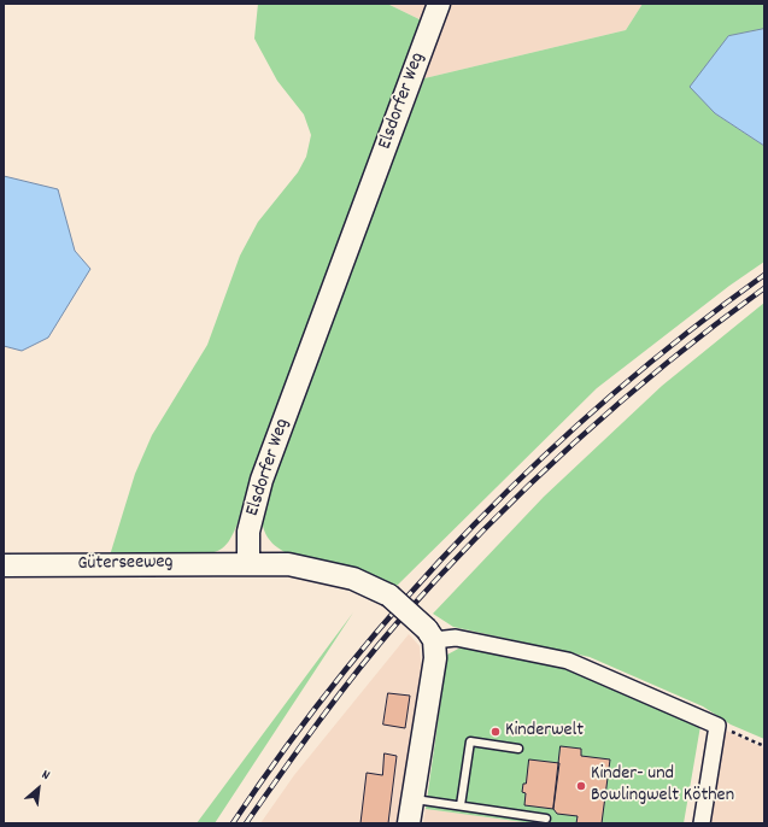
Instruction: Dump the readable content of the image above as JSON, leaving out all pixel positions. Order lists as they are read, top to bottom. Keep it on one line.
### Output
{"streets":{"street":["Elsdorfer Weg","Güterseeweg"]},"crossings":[["Elsdorfer Weg","Güterseeweg"]],"places":["Kinderwelt","Kinder- und Bowlingwelt Köthen"],"north":"top right"}
